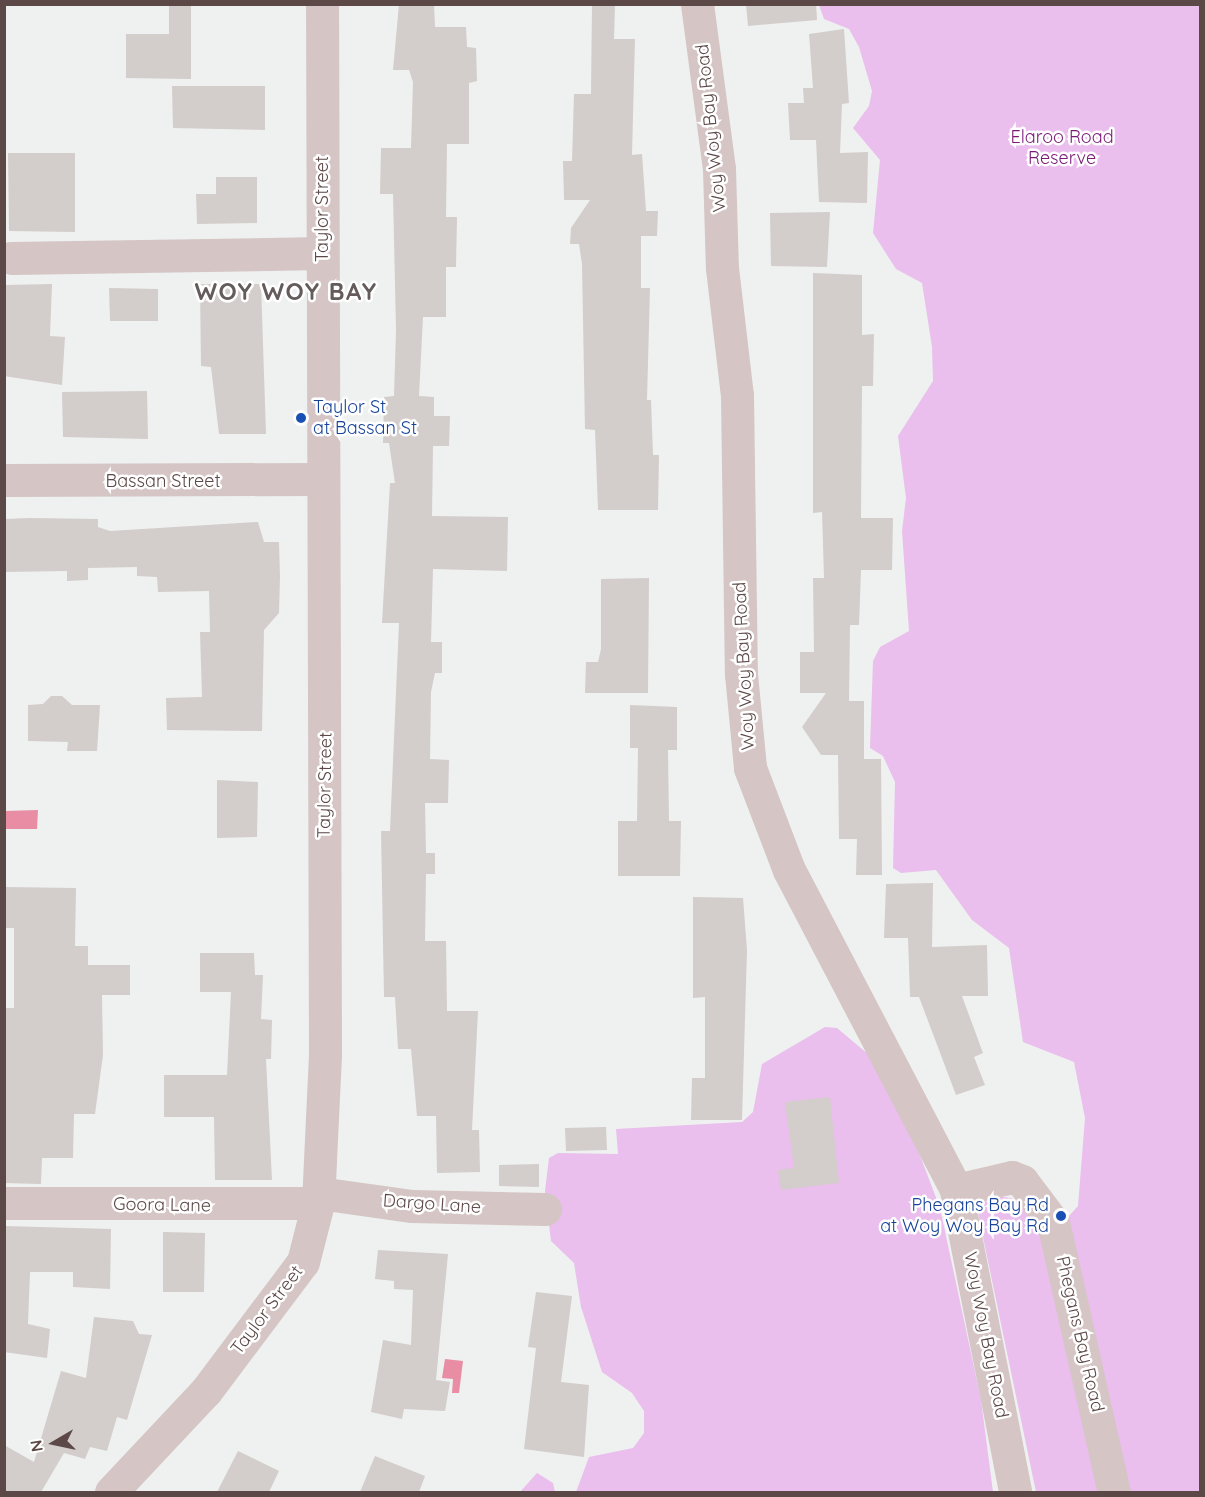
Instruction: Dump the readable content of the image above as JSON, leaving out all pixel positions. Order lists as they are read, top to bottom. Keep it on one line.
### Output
{"streets":{"street":["Woy Woy Bay Road","Taylor Street","Bassan Street","Dargo Lane","Goora Lane","Phegans Bay Road"]},"crossings":[["Woy Woy Bay Road","Phegans Bay Road"],["Taylor Street","Bassan Street"],["Taylor Street","Dargo Lane"],["Taylor Street","Goora Lane"],["Dargo Lane","Goora Lane"]],"districts":["WOY WOY BAY"],"parks":["Elaroo Road Reserve"],"places":["Taylor St at Bassan St","Phegans Bay Rd at Woy Woy Bay Rd"],"north":"left"}
